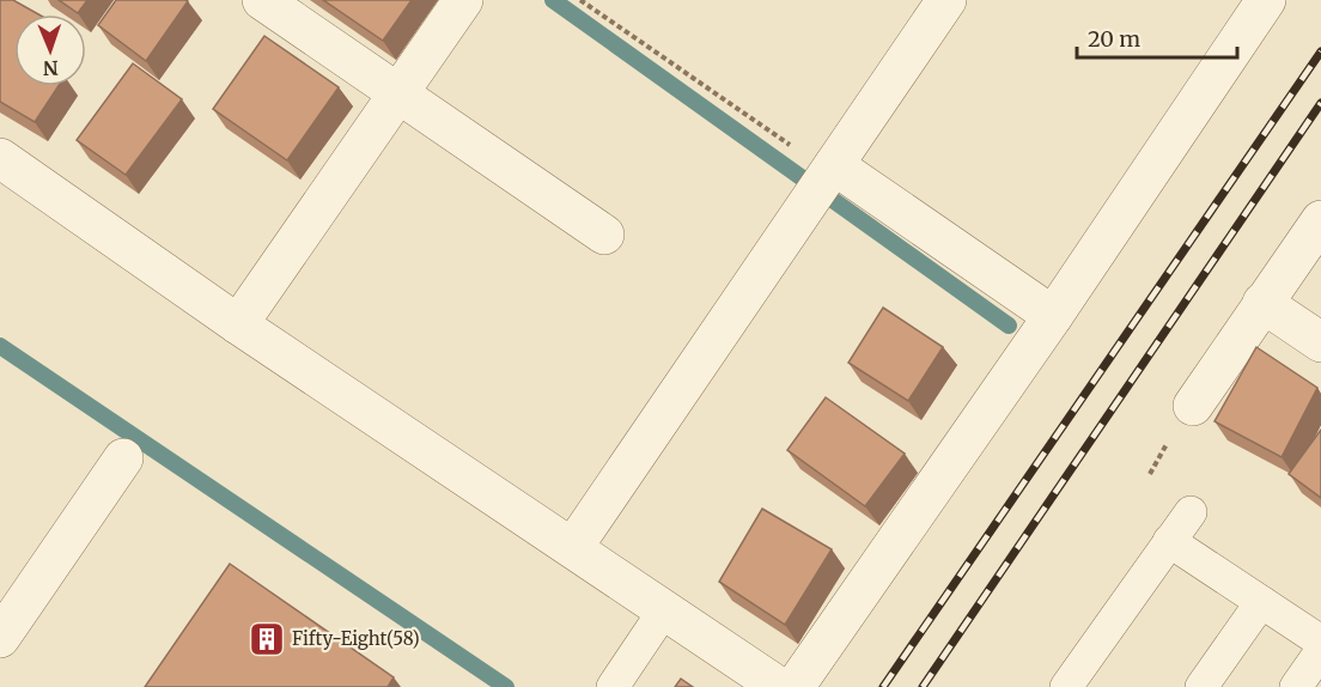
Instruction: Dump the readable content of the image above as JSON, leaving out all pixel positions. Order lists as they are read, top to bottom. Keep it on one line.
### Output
{"places":{"building":["Fifty-Eight(58)"]},"scale_bar":"20 m","north":"bottom"}
